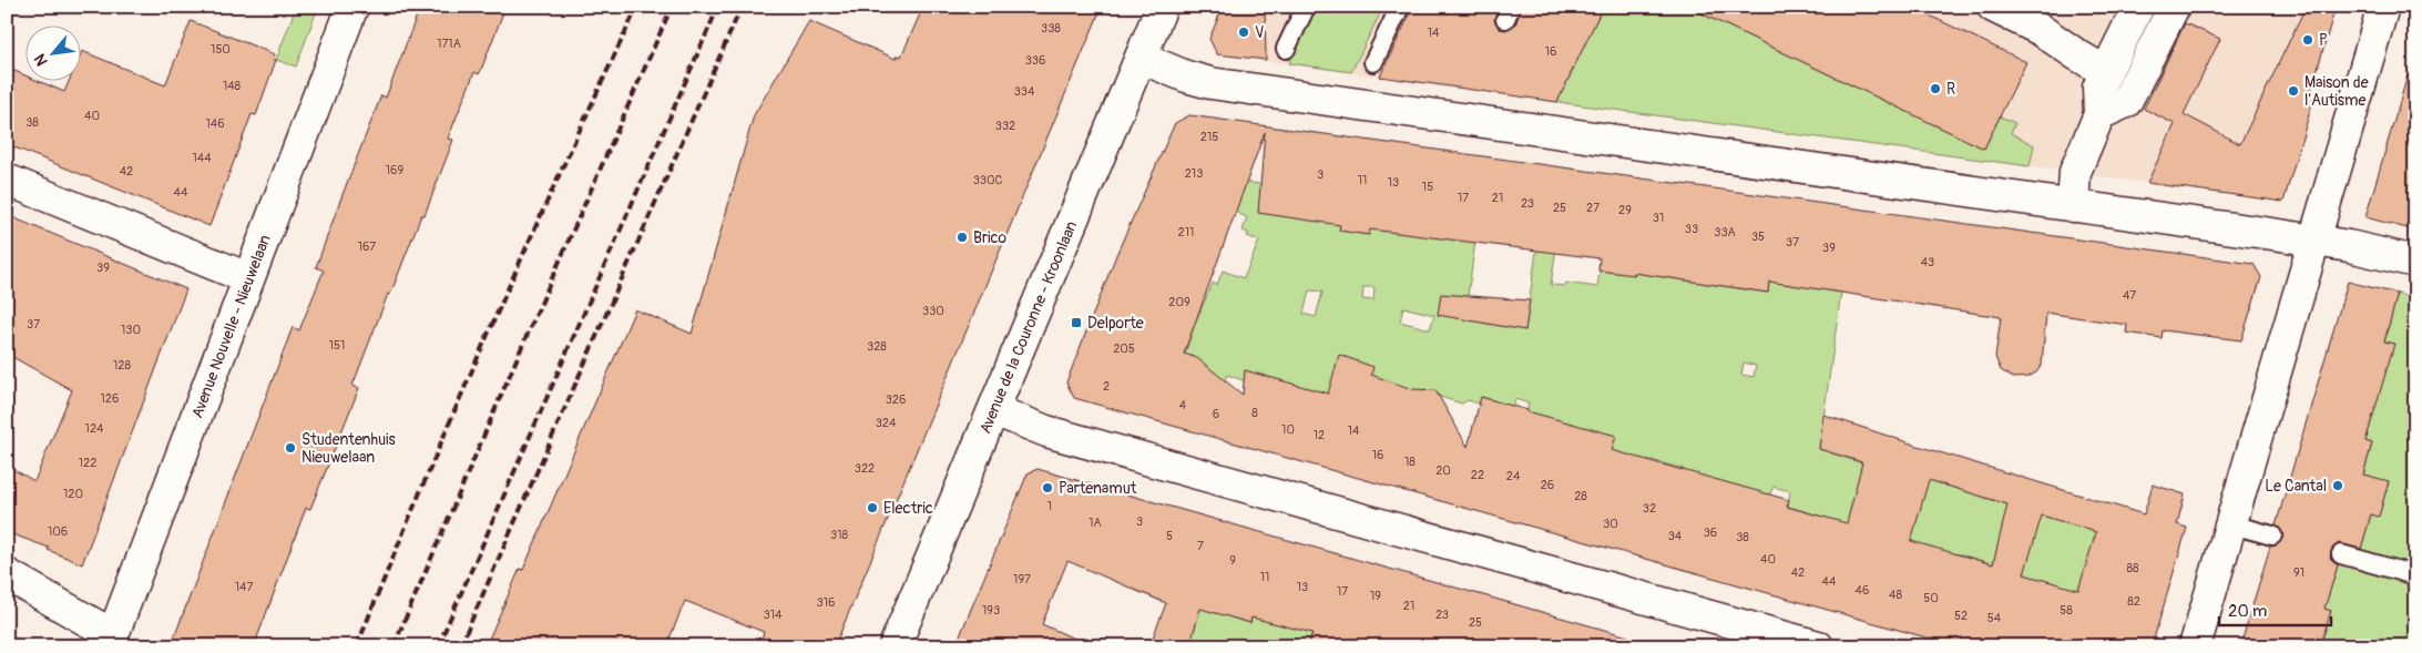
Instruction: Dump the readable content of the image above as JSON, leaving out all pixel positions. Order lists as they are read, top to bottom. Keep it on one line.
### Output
{"streets":{"street":["Avenue Nouvelle - Nieuwelaan","Avenue de la Couronne - Kroonlaan"]},"places":{"other":["V","P","R","Maison de l'Autisme","Brico","Studentenhuis Nieuwelaan","Le Cantal","Partenamut","Electric"],"transit":["Delporte"]},"house_numbers":["338","14","171A","150","16","336","148","334","40","38","146","332","215","144","169","42","213","3","330C","11","13","15","44","17","21","23","25","27","29","31","33","211","33A","35","37","167","39","43","39","47","209","330","37","130","151","328","205","128","2","126","326","4","8","6","324","124","10","14","12","16","18","122","322","20","22","24","26","120","28","1","32","3","1A","30","106","36","318","5","34","38","7","40","9","88","42","91","11","197","44","147","13","46","17","48","19","50","82","316","21","193","58","314","23","52","54","25"],"scale_bar":"20 m","north":"bottom left"}
